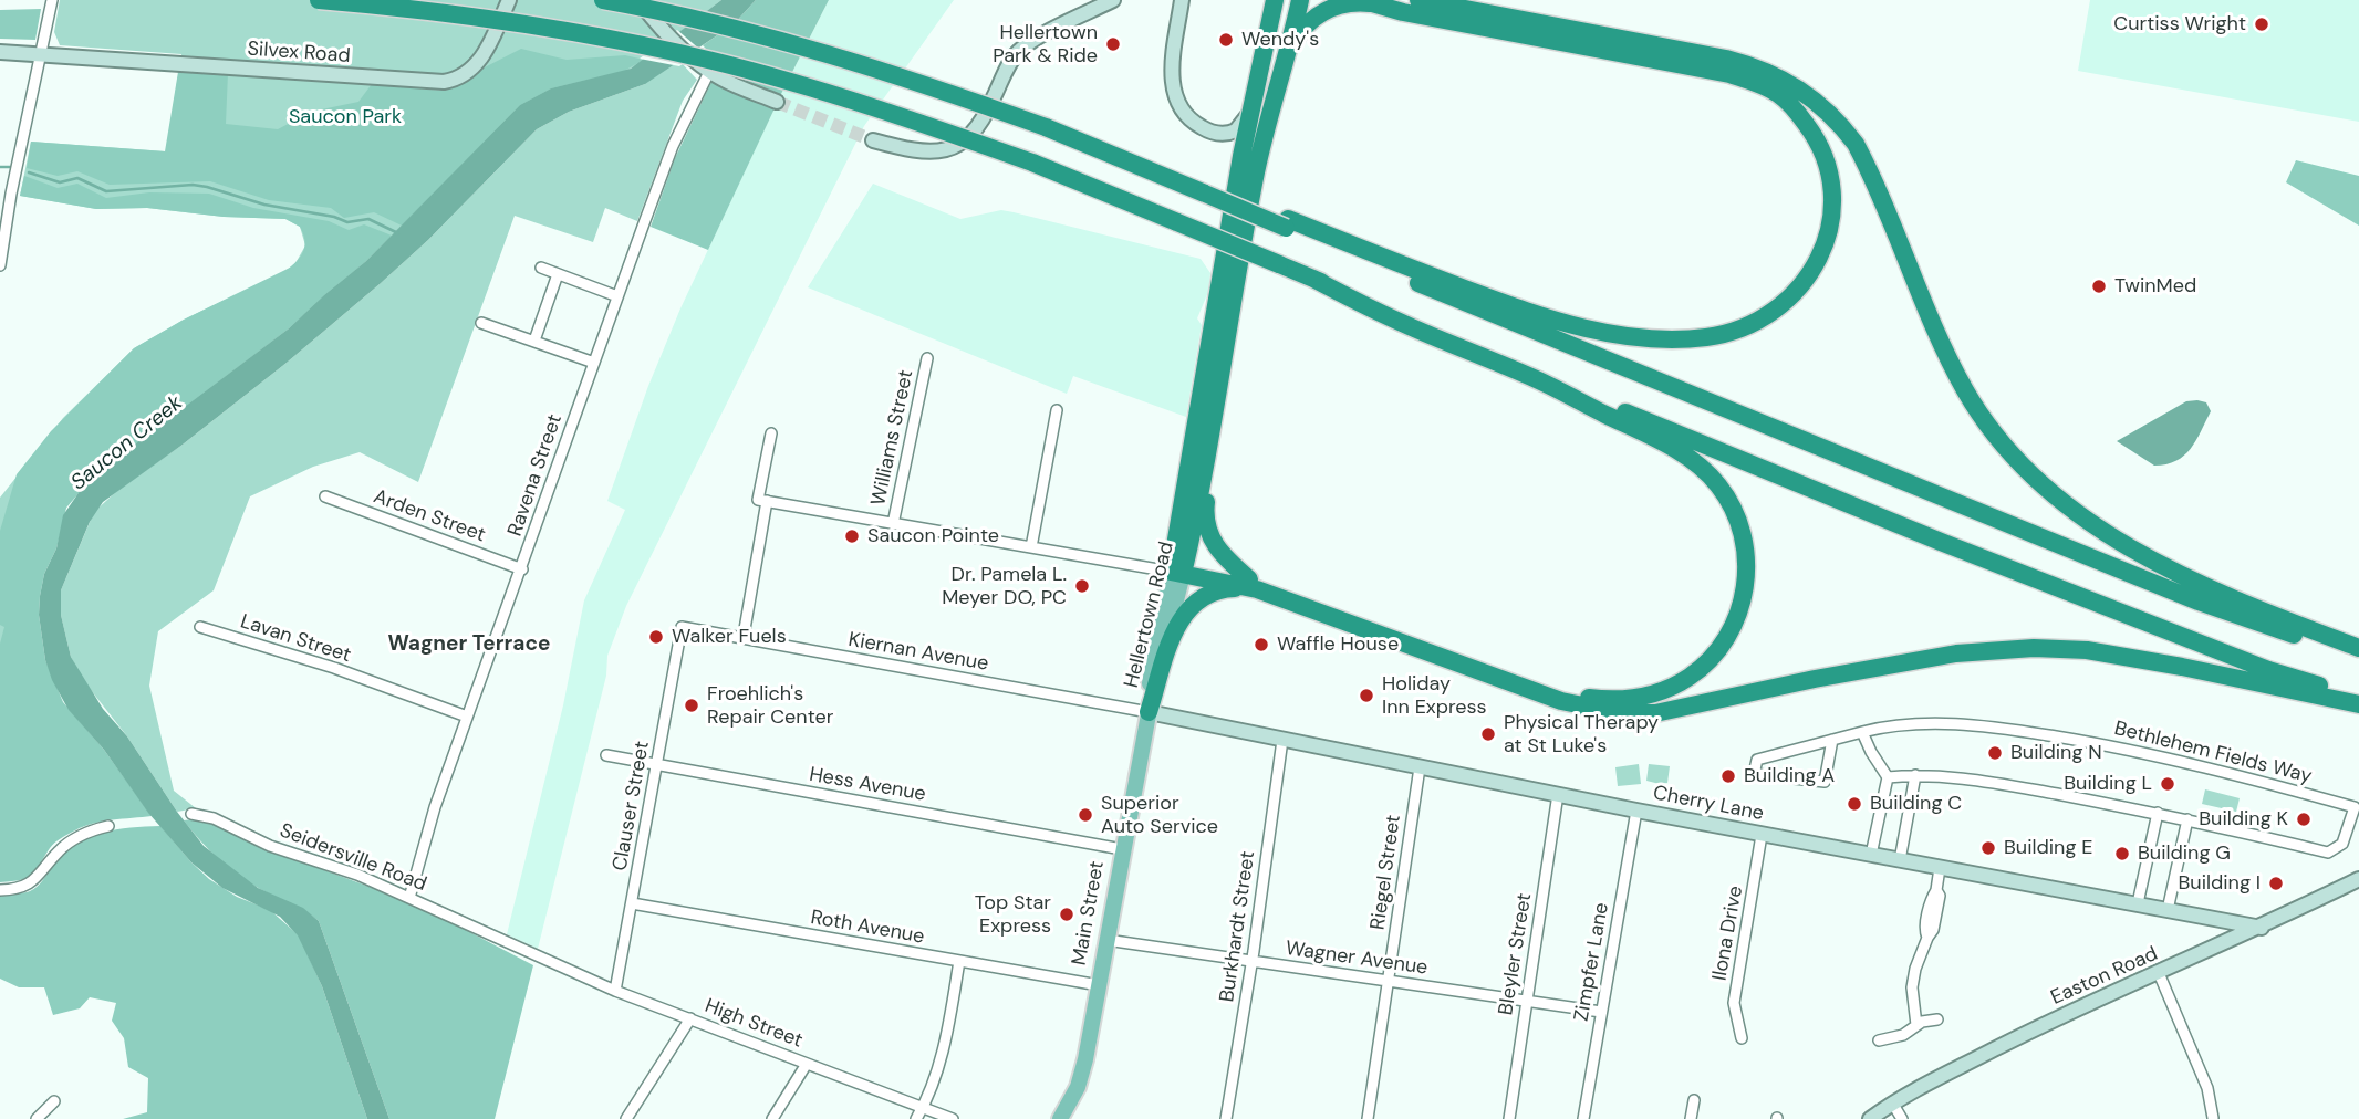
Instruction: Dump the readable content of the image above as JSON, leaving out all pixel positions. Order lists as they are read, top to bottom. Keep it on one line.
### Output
{"streets":{"highway":["Hellertown Road"],"main road":["Main Street"],"street":["Silvex Road","Williams Street","Ravena Street","Arden Street","Lavan Street","Kiernan Avenue","Bethlehem Fields Way","Hess Avenue","Cherry Lane","Clauser Street","Seidersville Road","Riegel Street","Burkhardt Street","Roth Avenue","Ilona Drive","Bleyler Street","Wagner Avenue","Zimpfer Lane","Easton Road","High Street"]},"crossings":[["Ravena Street","Arden Street"],["Ravena Street","Lavan Street"],["Ravena Street","Seidersville Road"],["Hellertown Road","Kiernan Avenue"],["Hellertown Road","Cherry Lane"],["Hellertown Road","Main Street"],["Kiernan Avenue","Cherry Lane"],["Kiernan Avenue","Clauser Street"],["Kiernan Avenue","Main Street"],["Hess Avenue","Clauser Street"],["Hess Avenue","Main Street"],["Cherry Lane","Riegel Street"],["Cherry Lane","Main Street"],["Cherry Lane","Burkhardt Street"],["Cherry Lane","Ilona Drive"],["Cherry Lane","Bleyler Street"],["Cherry Lane","Zimpfer Lane"],["Cherry Lane","Easton Road"],["Clauser Street","Roth Avenue"],["Clauser Street","High Street"],["Seidersville Road","High Street"],["Riegel Street","Wagner Avenue"],["Main Street","Roth Avenue"],["Main Street","Wagner Avenue"],["Burkhardt Street","Wagner Avenue"],["Bleyler Street","Wagner Avenue"],["Wagner Avenue","Zimpfer Lane"]],"districts":["Wagner Terrace"],"water":["Saucon Creek"],"parks":["Saucon Park"],"places":["Curtiss Wright","Wendy's","Hellertown Park & Ride","TwinMed","Saucon Pointe","Dr. Pamela L. Meyer DO, PC","Walker Fuels","Waffle House","Holiday Inn Express","Froehlich's Repair Center","Physical Therapy at St Luke's","Building N","Building A","Building L","Building C","Superior Auto Service","Building K","Building E","Building G","Building I","Top Star Express"]}
